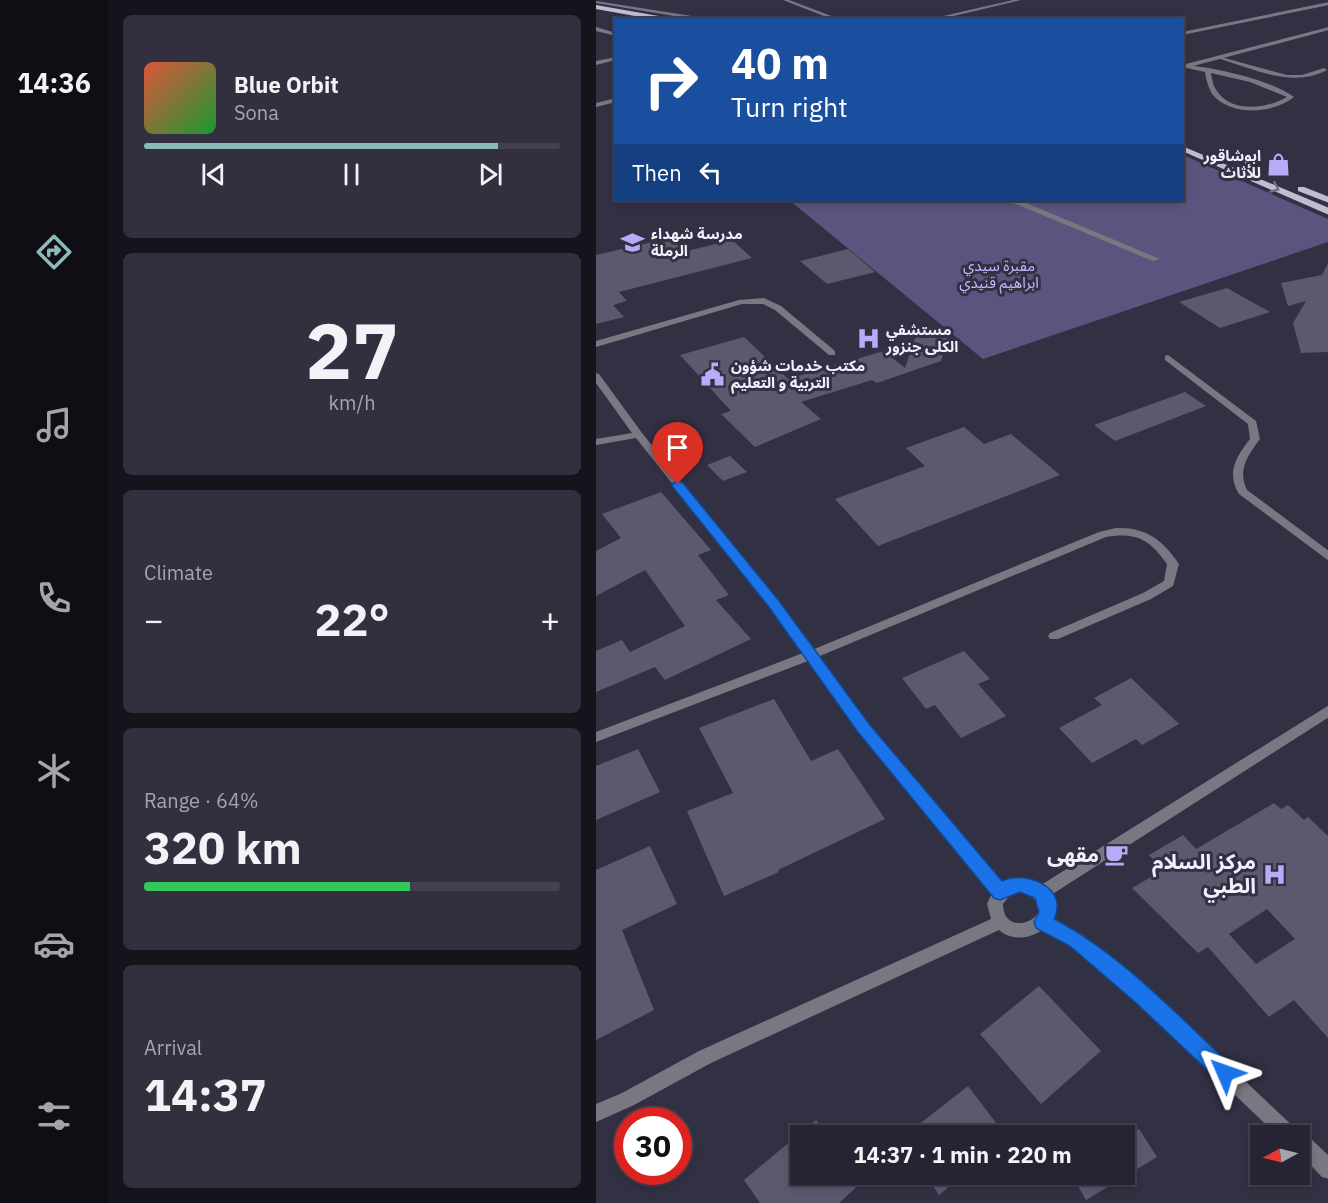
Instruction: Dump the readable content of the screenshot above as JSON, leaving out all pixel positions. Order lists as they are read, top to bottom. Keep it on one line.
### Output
{"parks":["مقبرة سيدي ابراهيم قنيدي"],"places":{"shop":["ابوشاقور للأثاث"],"school or university":["مدرسة شهداء الرملة"],"hospital":["مستشفي الكلى جنزور","مركز السلام الطبي"],"public building":["مكتب خدمات شؤون التربية و التعليم"],"cafe":["مقهى"]},"north":"left","page":{"tabs":"14:36","turn":["40 m","Turn right"],"song":["Blue Orbit","Sona"],"then":"Then","tile":[["27","km/h"],"Climate",["Range · 64%","320 km"],["Arrival","14:37"]],"heat":["−","22°","+"],"limit":"30","trip":"14:37 · 1 min · 220 m"}}
